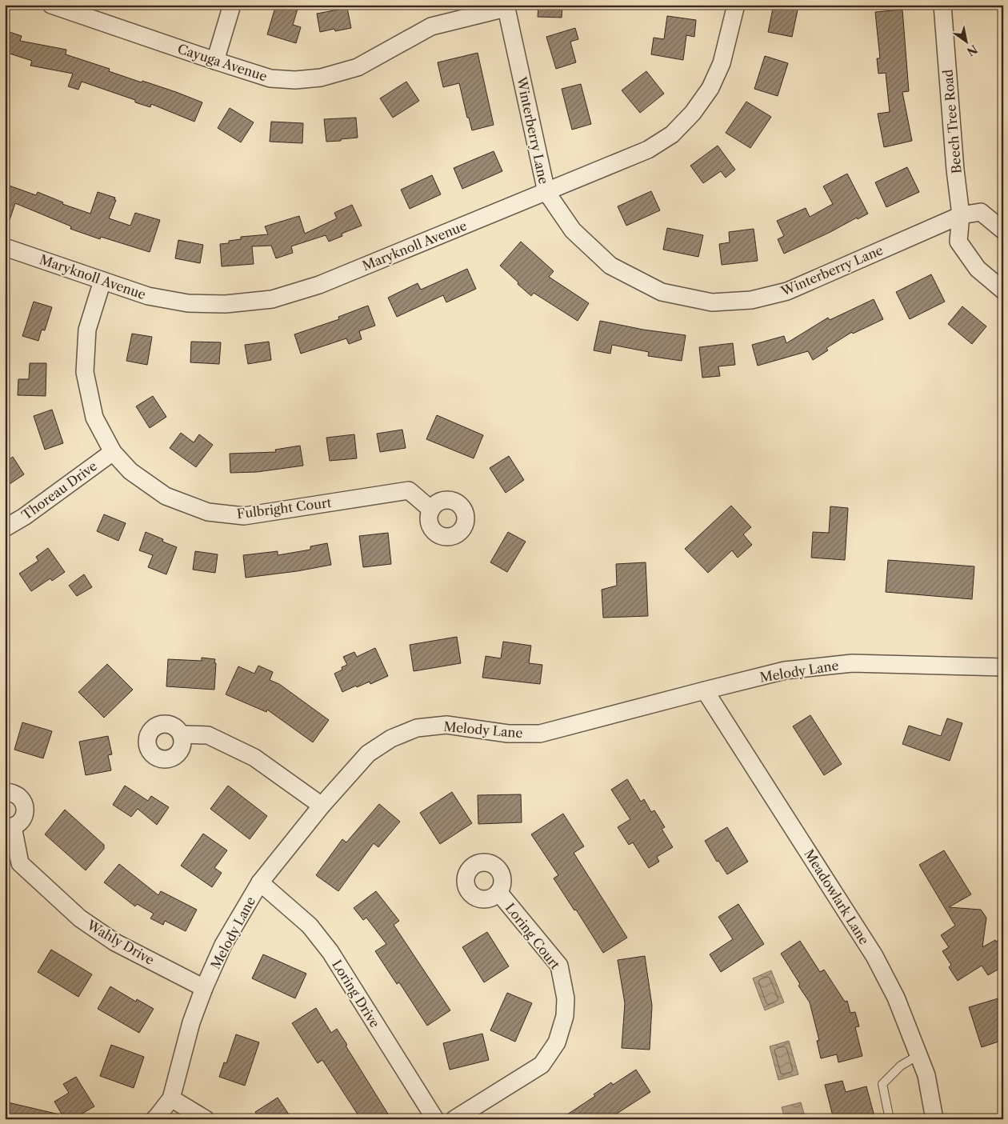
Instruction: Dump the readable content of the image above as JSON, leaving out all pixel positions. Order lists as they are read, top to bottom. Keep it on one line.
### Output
{"streets":{"street":["Cayuga Avenue","Beech Tree Road","Winterberry Lane","Maryknoll Avenue","Thoreau Drive","Fulbright Court","Melody Lane","Meadowlark Lane","Loring Court","Wahly Drive","Loring Drive"]},"crossings":[["Cayuga Avenue","Winterberry Lane"],["Beech Tree Road","Winterberry Lane"],["Winterberry Lane","Maryknoll Avenue"],["Maryknoll Avenue","Fulbright Court"],["Thoreau Drive","Fulbright Court"],["Melody Lane","Meadowlark Lane"],["Melody Lane","Wahly Drive"],["Melody Lane","Loring Drive"]],"north":"bottom right"}
